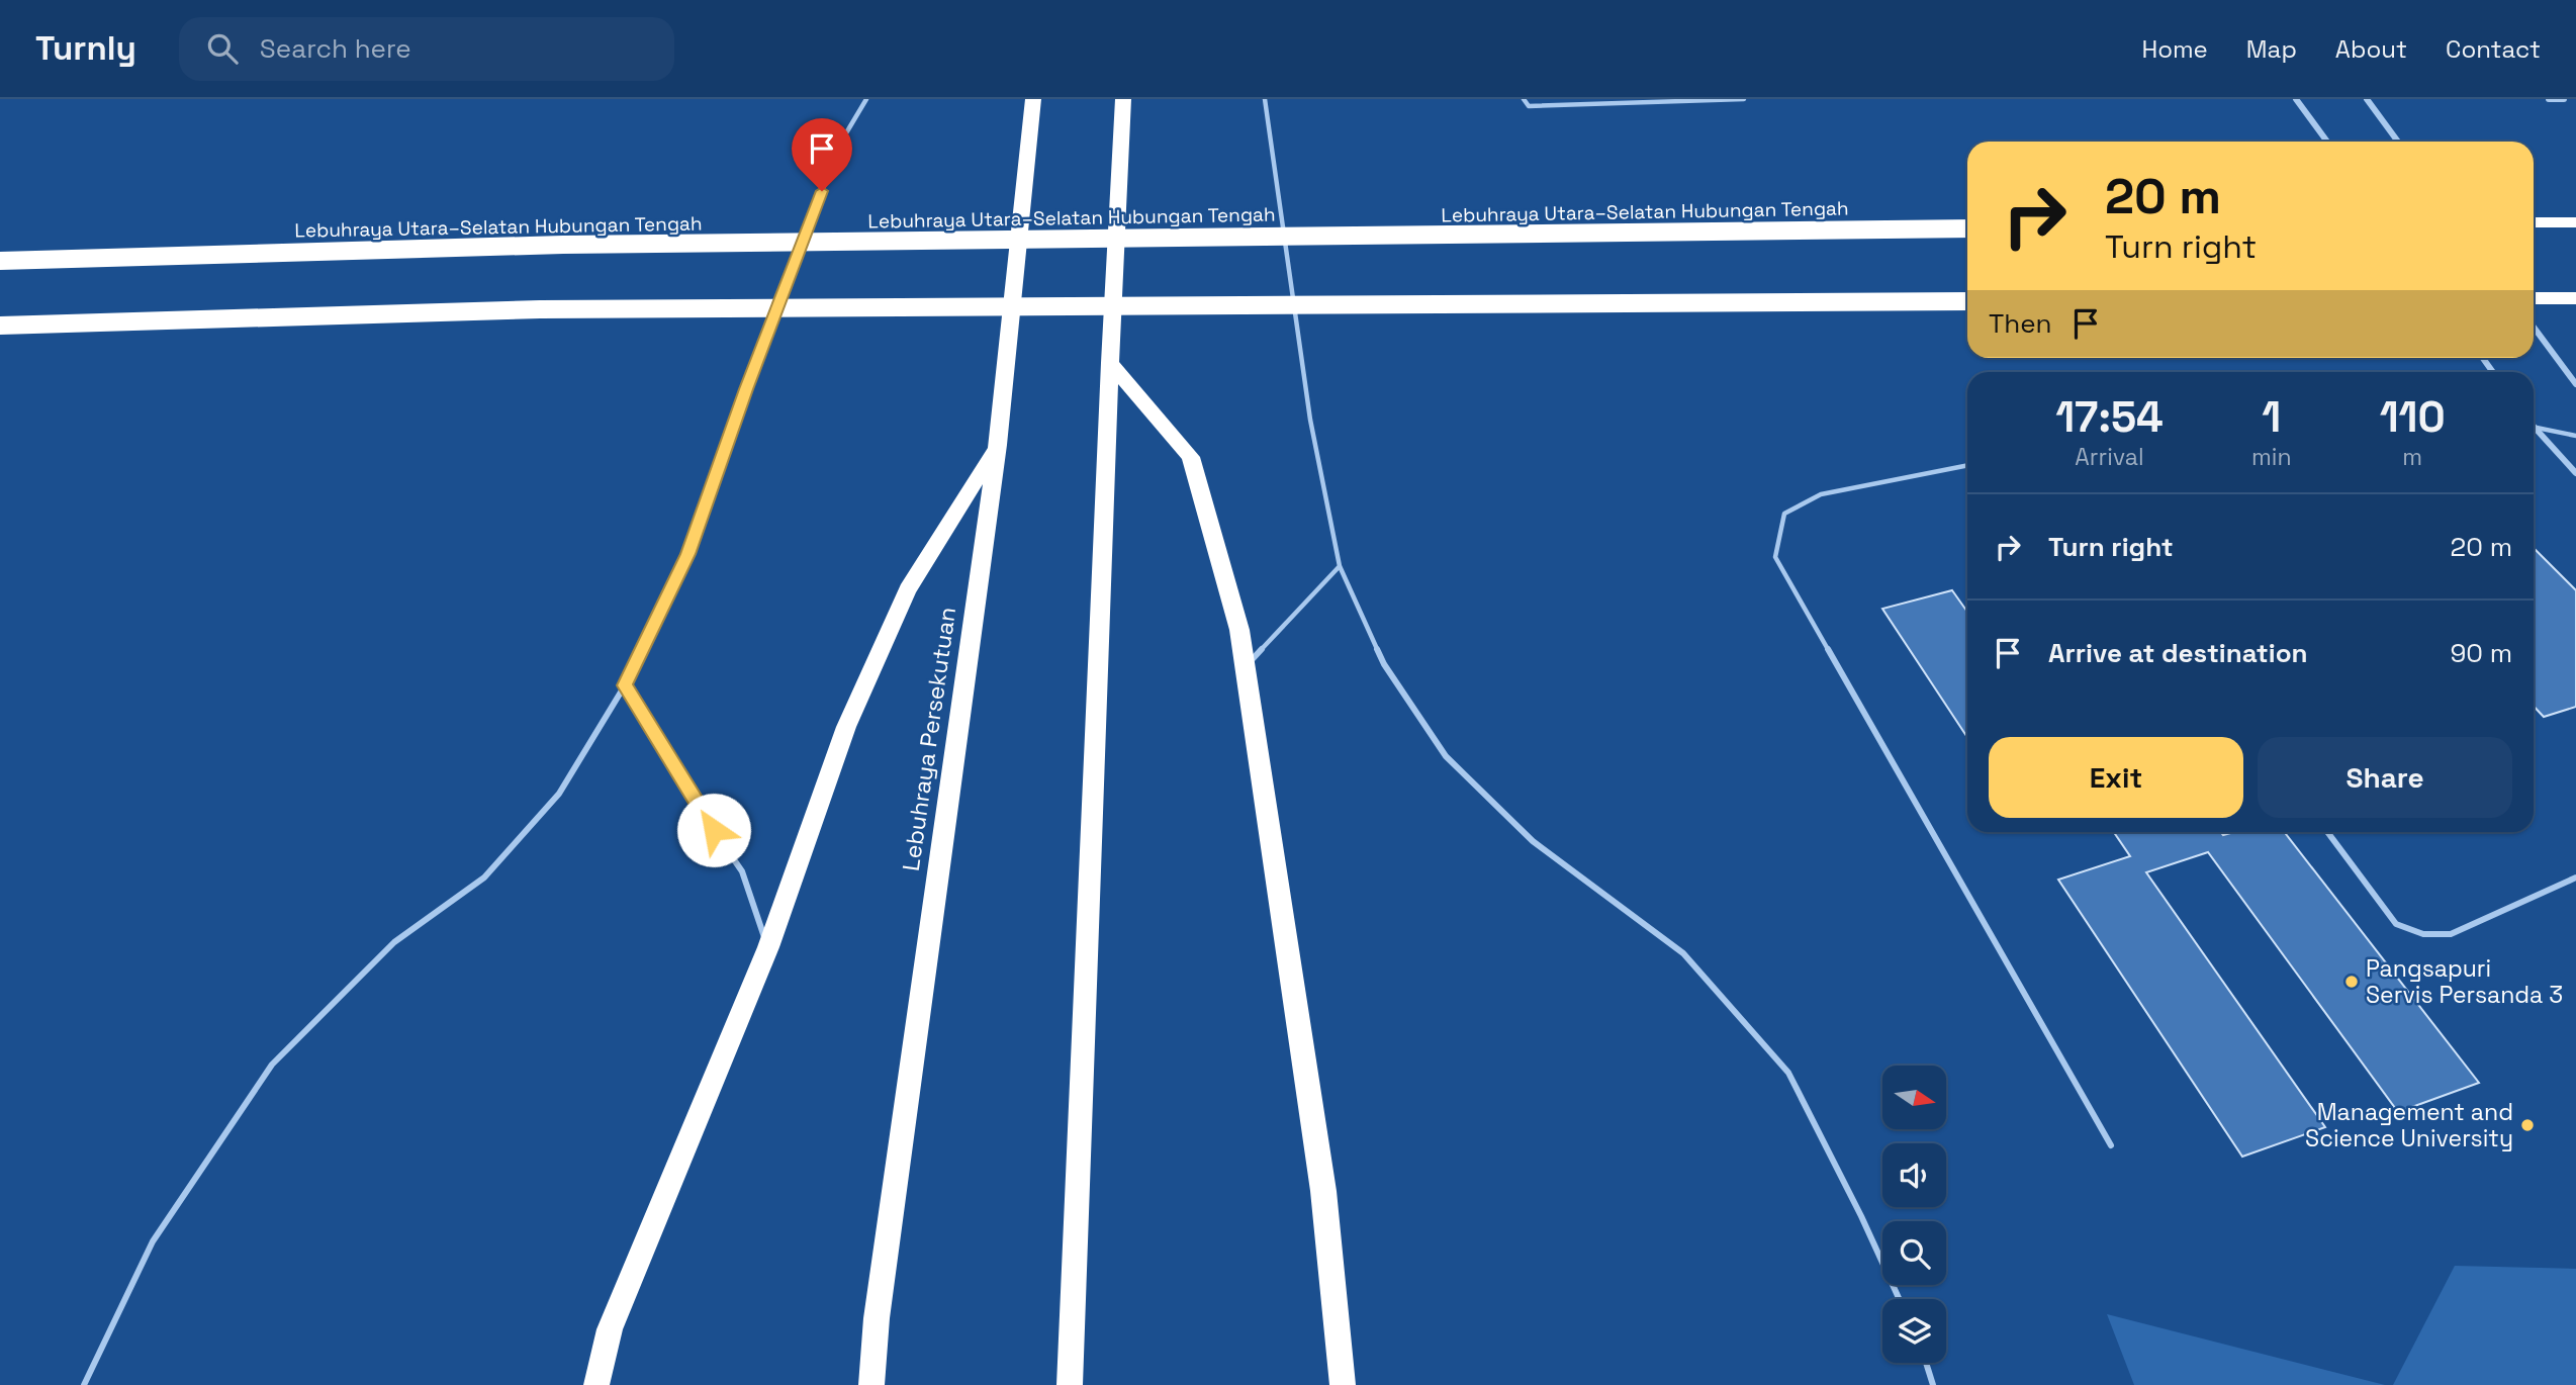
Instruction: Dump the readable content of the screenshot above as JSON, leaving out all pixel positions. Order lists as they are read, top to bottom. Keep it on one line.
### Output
{"streets":{"highway":["Lebuhraya Utara–Selatan Hubungan Tengah","Lebuhraya Persekutuan"]},"places":["Pangsapuri Servis Persanda 3","Management and Science University"],"north":"right","page":{"header":"Turnly","search":"Search here","nav":["Home","Map","About","Contact"],"turn":["20 m","Turn right"],"then":"Then","eta":["17:54","Arrival","1","min","110","m"],"list":[{"name":"Turn right","value":"20 m"},{"name":"Arrive at destination","value":"90 m"}],"buttons":["Exit","Share"]}}
